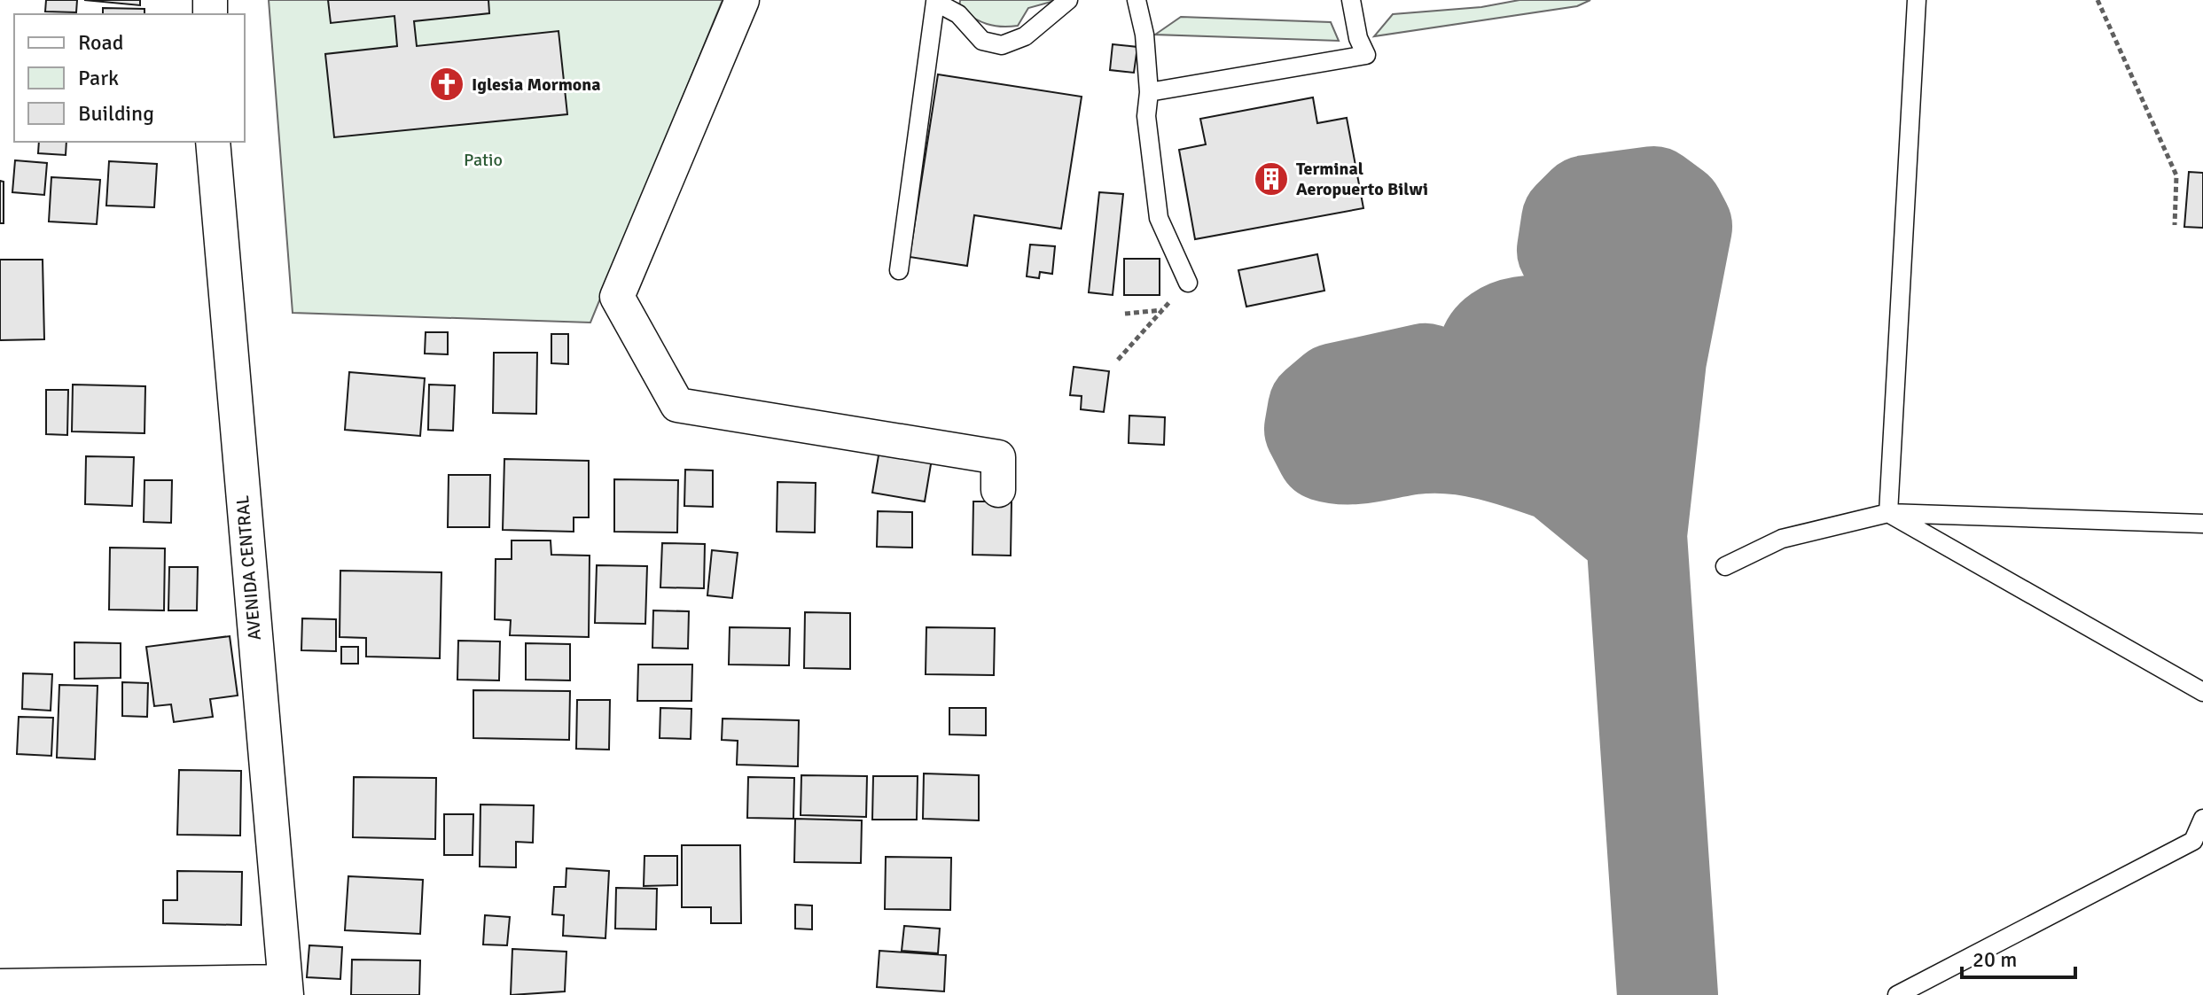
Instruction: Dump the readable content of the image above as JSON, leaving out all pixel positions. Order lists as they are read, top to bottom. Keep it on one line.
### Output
{"streets":{"street":["AVENIDA CENTRAL"]},"parks":["Patio"],"places":{"church":["Iglesia Mormona"],"building":["Terminal Aeropuerto Bilwi"]},"legend":["Road","Park","Building"],"scale_bar":"20 m"}
